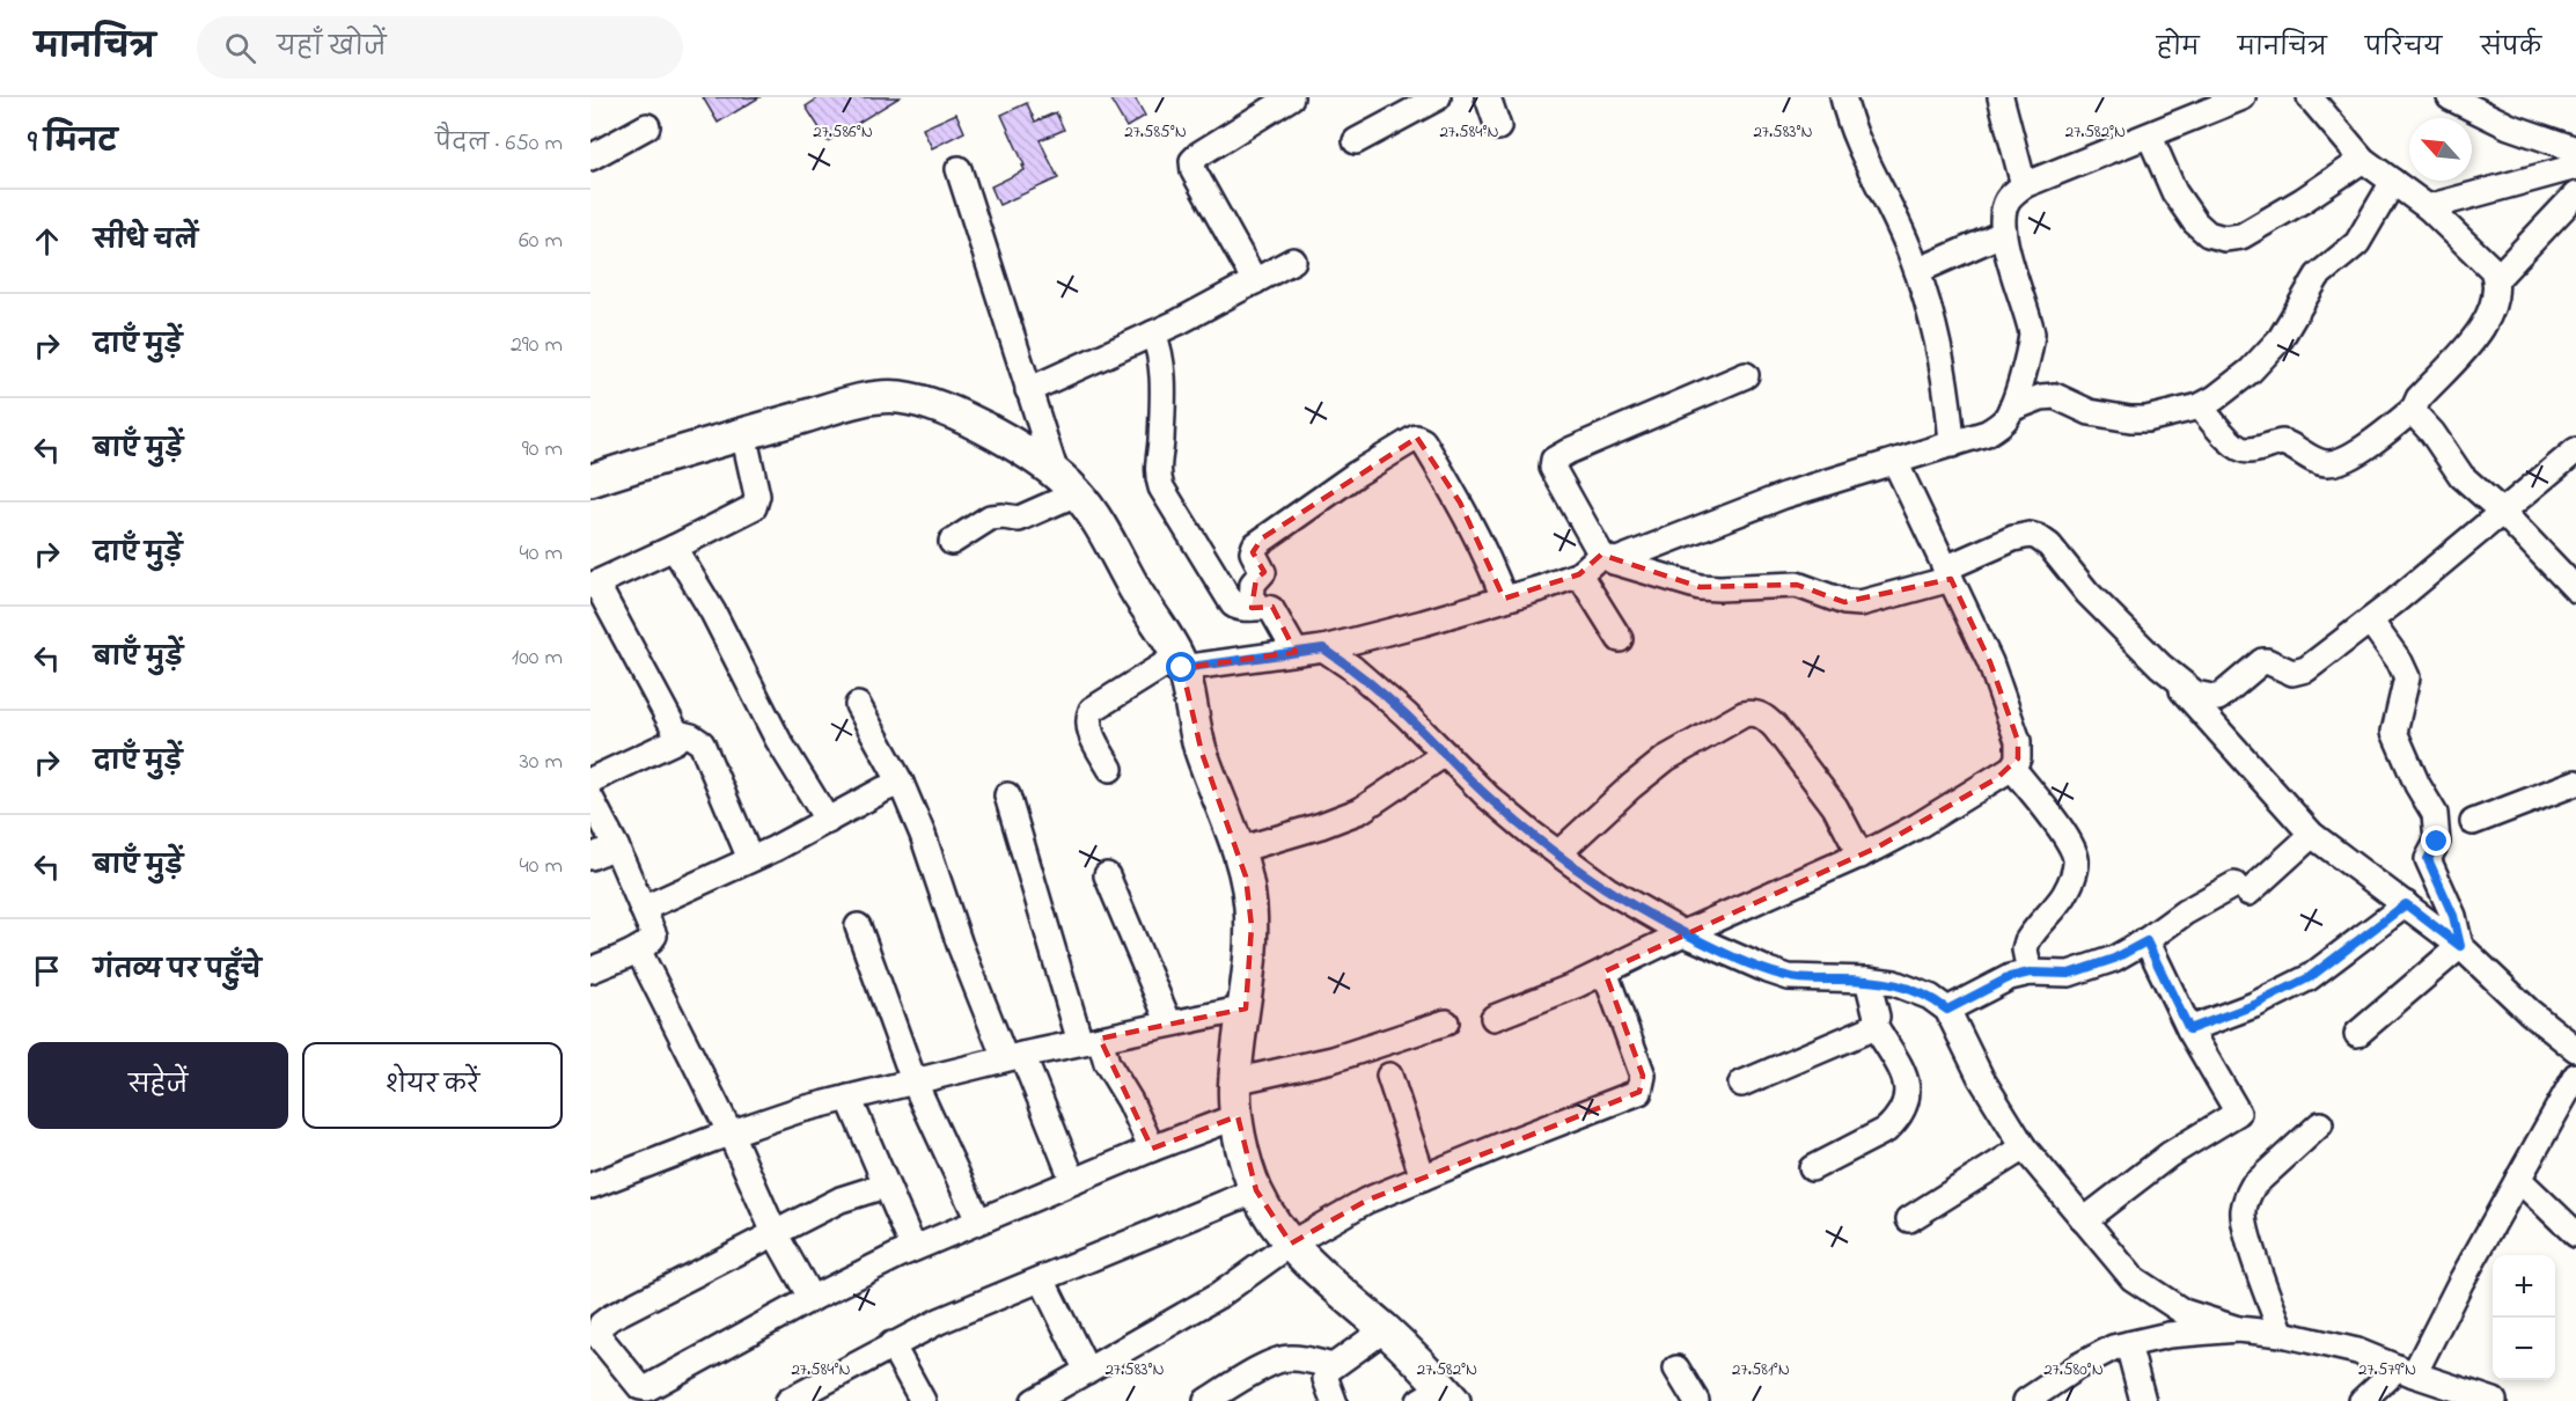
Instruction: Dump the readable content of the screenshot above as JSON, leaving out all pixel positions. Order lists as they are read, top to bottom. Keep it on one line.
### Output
{"north":"top left","page":{"header":"मानचित्र","search":"यहाँ खोजें","nav":["होम","मानचित्र","परिचय","संपर्क"],"heading":["9 मिनट","पैदल · 650 m"],"list":[["सीधे चलें","60 m"],["दाएँ मुड़ें","290 m"],["बाएँ मुड़ें","90 m"],["दाएँ मुड़ें","40 m"],["बाएँ मुड़ें","100 m"],["दाएँ मुड़ें","30 m"],["बाएँ मुड़ें","40 m"],"गंतव्य पर पहुँचे"],"buttons":["सहेजें","शेयर करें"],"map_buttons":["+","−"]},"coordinates":["27.586°N","27.585°N","27.584°N","27.583°N","27.582°N","27.581°N","27.580°N","27.579°N"]}
